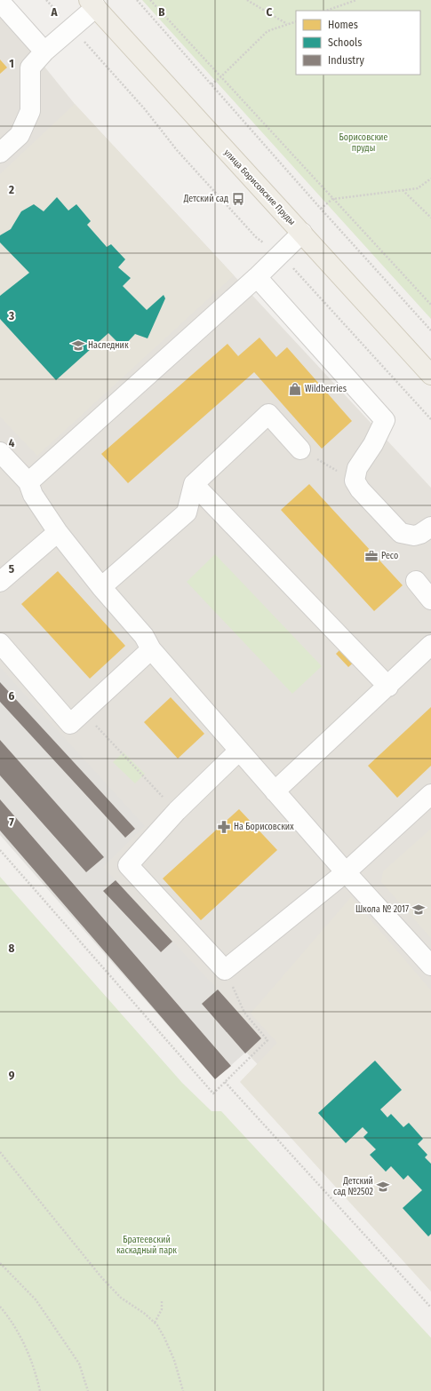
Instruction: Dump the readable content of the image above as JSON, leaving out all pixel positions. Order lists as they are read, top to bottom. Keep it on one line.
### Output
{"streets":{"main road":["улица Борисовские Пруды"]},"parks":["Борисовские пруды","Братеевский каскадный парк"],"places":{"bus stop":["Детский сад"],"school or university":["Наследник","Школа № 2017","Детский сад №2502"],"shop":["Wildberries"],"office":["Ресо"],"pharmacy":["На Борисовских"]},"legend":["Homes","Schools","Industry"],"grid":{"columns":["A","B","C"],"rows":["1","2","3","4","5","6","7","8","9"]}}
